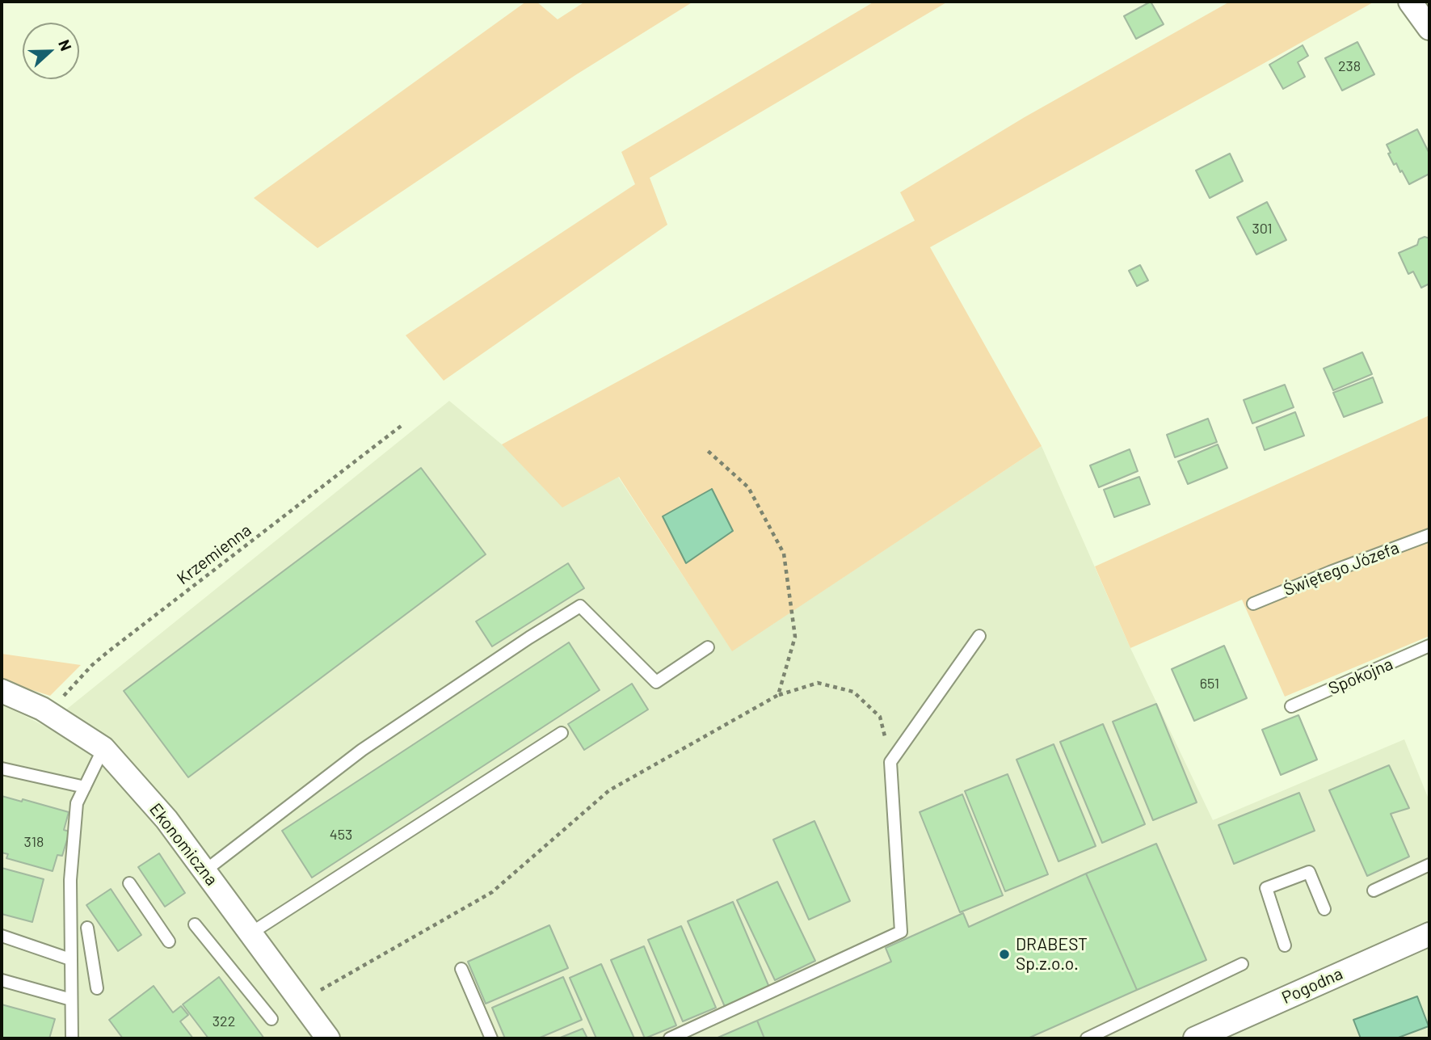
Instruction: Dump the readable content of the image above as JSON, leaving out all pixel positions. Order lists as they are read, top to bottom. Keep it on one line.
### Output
{"streets":{"street":["Ekonomiczna","Pogodna"],"lane":["Świętego Józefa","Spokojna"],"path":["Krzemienna"]},"crossings":[["Krzemienna","Ekonomiczna"]],"places":["DRABEST Sp.z.o.o."],"house_numbers":["238","301","651","453","318","322"],"north":"right"}
